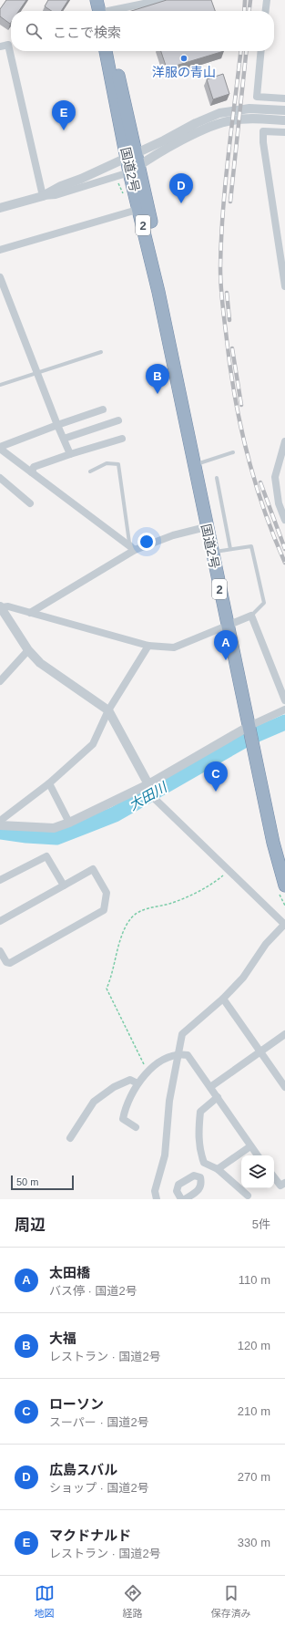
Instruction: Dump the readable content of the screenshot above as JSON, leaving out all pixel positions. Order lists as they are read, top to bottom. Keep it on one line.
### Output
{"streets":{"highway":["国道2号","2"]},"water":["大田川"],"places":["洋服の青山"],"scale_bar":"50 m","page":{"search":"ここで検索","pins":["E","D","B","A","C"],"scale":"50 m","heading":["周辺","5件"],"list":[{"mark":"A","name":"太田橋","note":"バス停 · 国道2号","value":"110 m"},{"mark":"B","name":"大福","note":"レストラン · 国道2号","value":"120 m"},{"mark":"C","name":"ローソン","note":"スーパー · 国道2号","value":"210 m"},{"mark":"D","name":"広島スバル","note":"ショップ · 国道2号","value":"270 m"},{"mark":"E","name":"マクドナルド","note":"レストラン · 国道2号","value":"330 m"}],"nav":["地図","経路","保存済み"]}}
